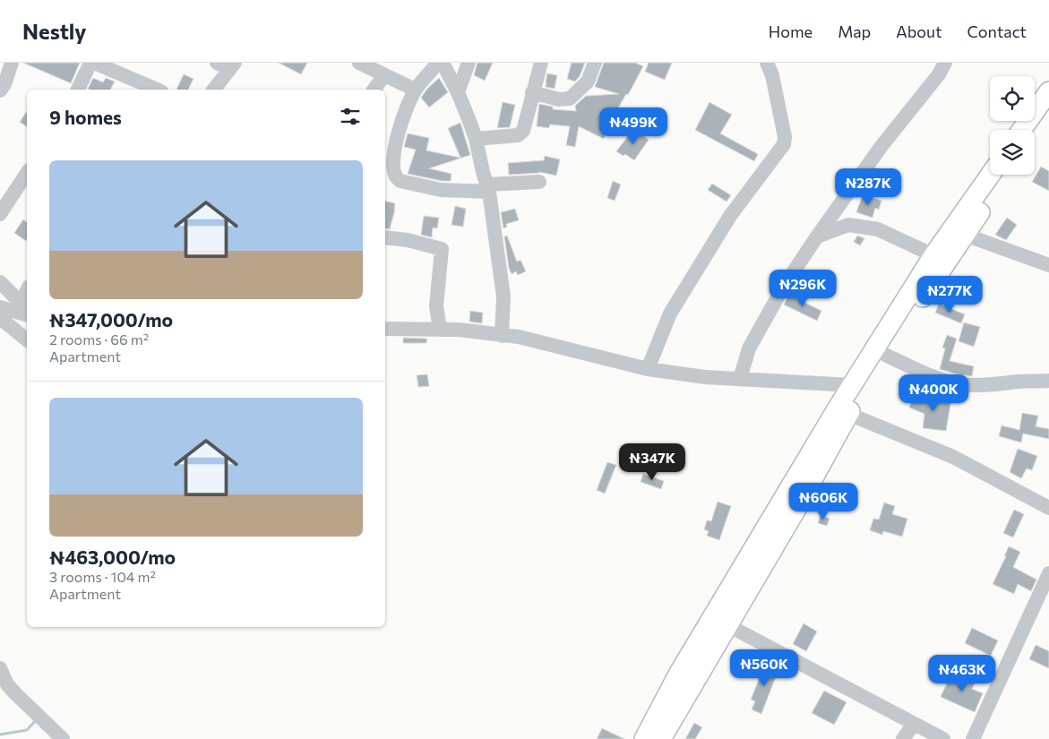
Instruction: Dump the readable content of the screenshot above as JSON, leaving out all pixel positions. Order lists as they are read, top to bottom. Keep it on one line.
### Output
{"page":{"header":"Nestly","nav":["Home","Map","About","Contact"],"heading":"9 homes","price":["₦499K","₦287K","₦296K","₦277K","₦400K","₦347K","₦606K","₦560K","₦463K"],"list":[{"name":"₦347,000/mo","note":"2 rooms · 66 m² · Apartment"},{"name":"₦463,000/mo","note":"3 rooms · 104 m² · Apartment"}]}}
